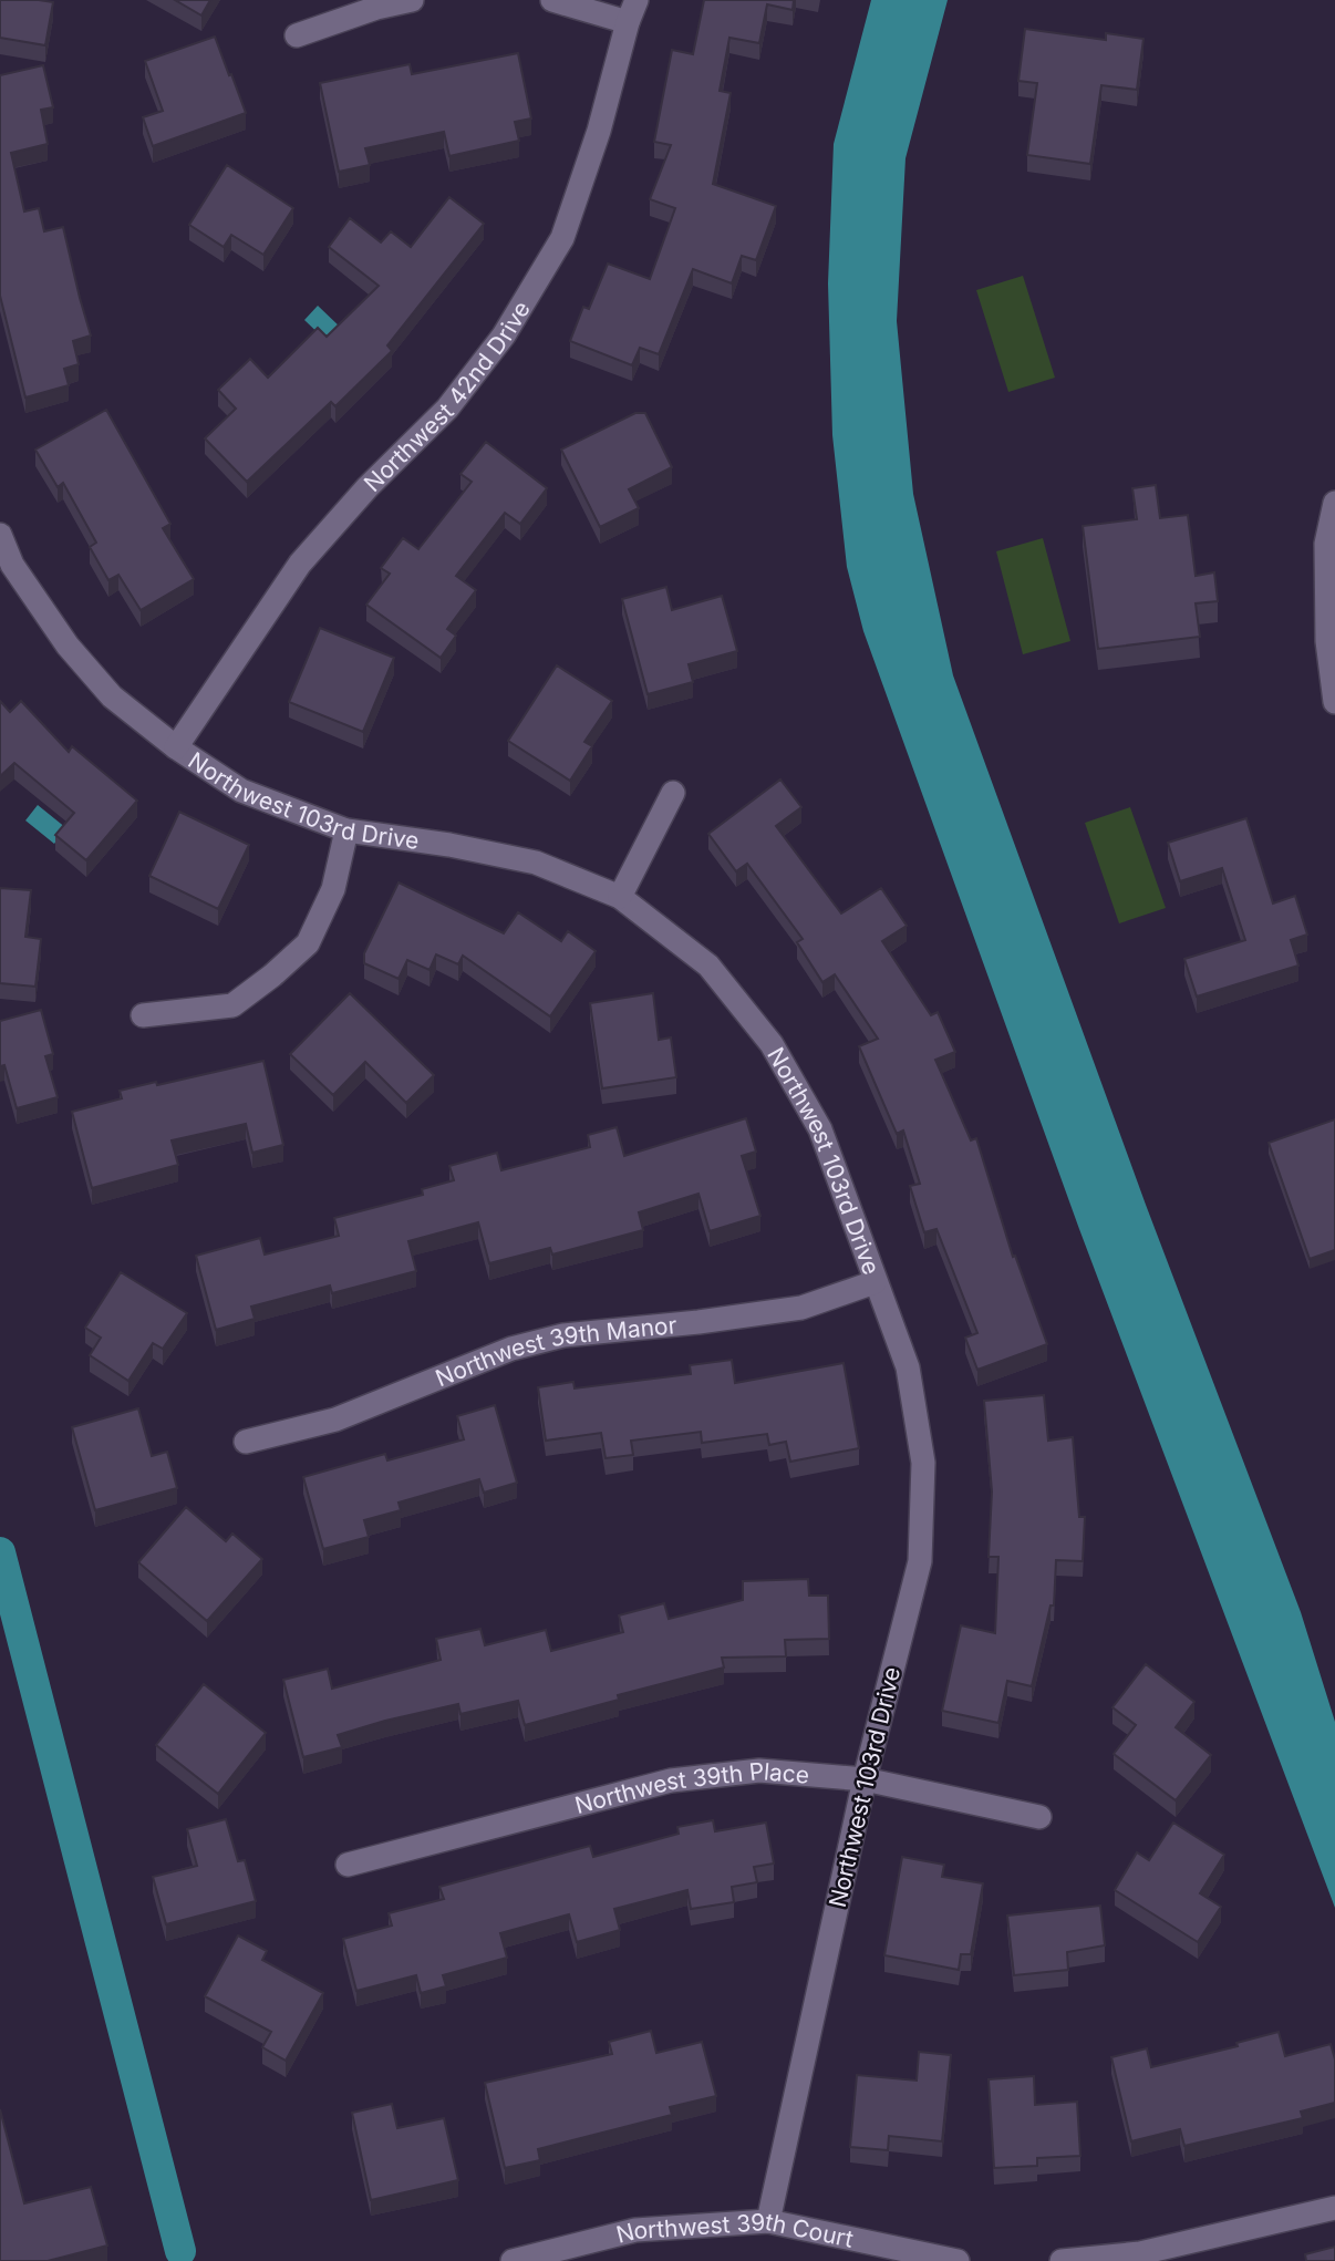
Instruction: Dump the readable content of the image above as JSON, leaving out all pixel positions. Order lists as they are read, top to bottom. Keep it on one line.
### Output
{"streets":{"street":["Northwest 42nd Drive","Northwest 103rd Drive","Northwest 39th Manor","Northwest 39th Place","Northwest 39th Court"]},"crossings":[["Northwest 42nd Drive","Northwest 103rd Drive"],["Northwest 103rd Drive","Northwest 39th Manor"],["Northwest 103rd Drive","Northwest 39th Place"],["Northwest 103rd Drive","Northwest 39th Court"]]}
